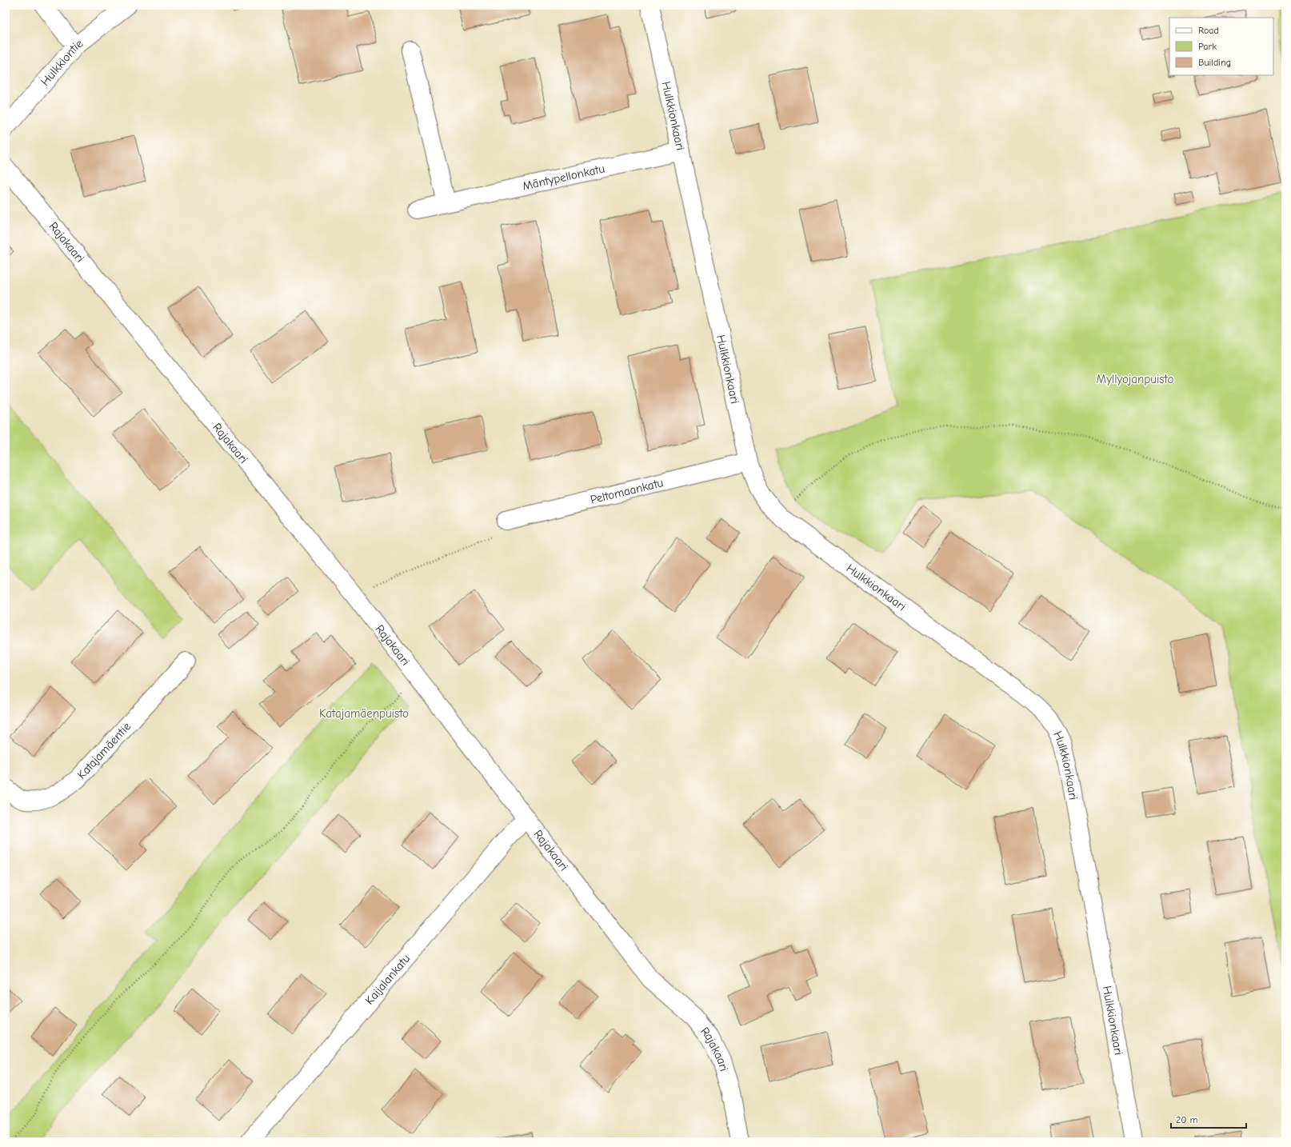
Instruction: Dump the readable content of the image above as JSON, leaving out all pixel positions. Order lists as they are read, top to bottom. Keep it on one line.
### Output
{"streets":{"street":["Hulkkiontie","Hulkkionkaari","Mäntypellonkatu","Rajakaari","Peltomaankatu","Katajamäentie","Kaijalankatu"]},"crossings":[["Hulkkionkaari","Mäntypellonkatu"],["Hulkkionkaari","Peltomaankatu"],["Rajakaari","Kaijalankatu"]],"parks":["Myllyojanpuisto","Katajamäenpuisto"],"legend":["Road","Park","Building"],"scale_bar":"20 m"}
